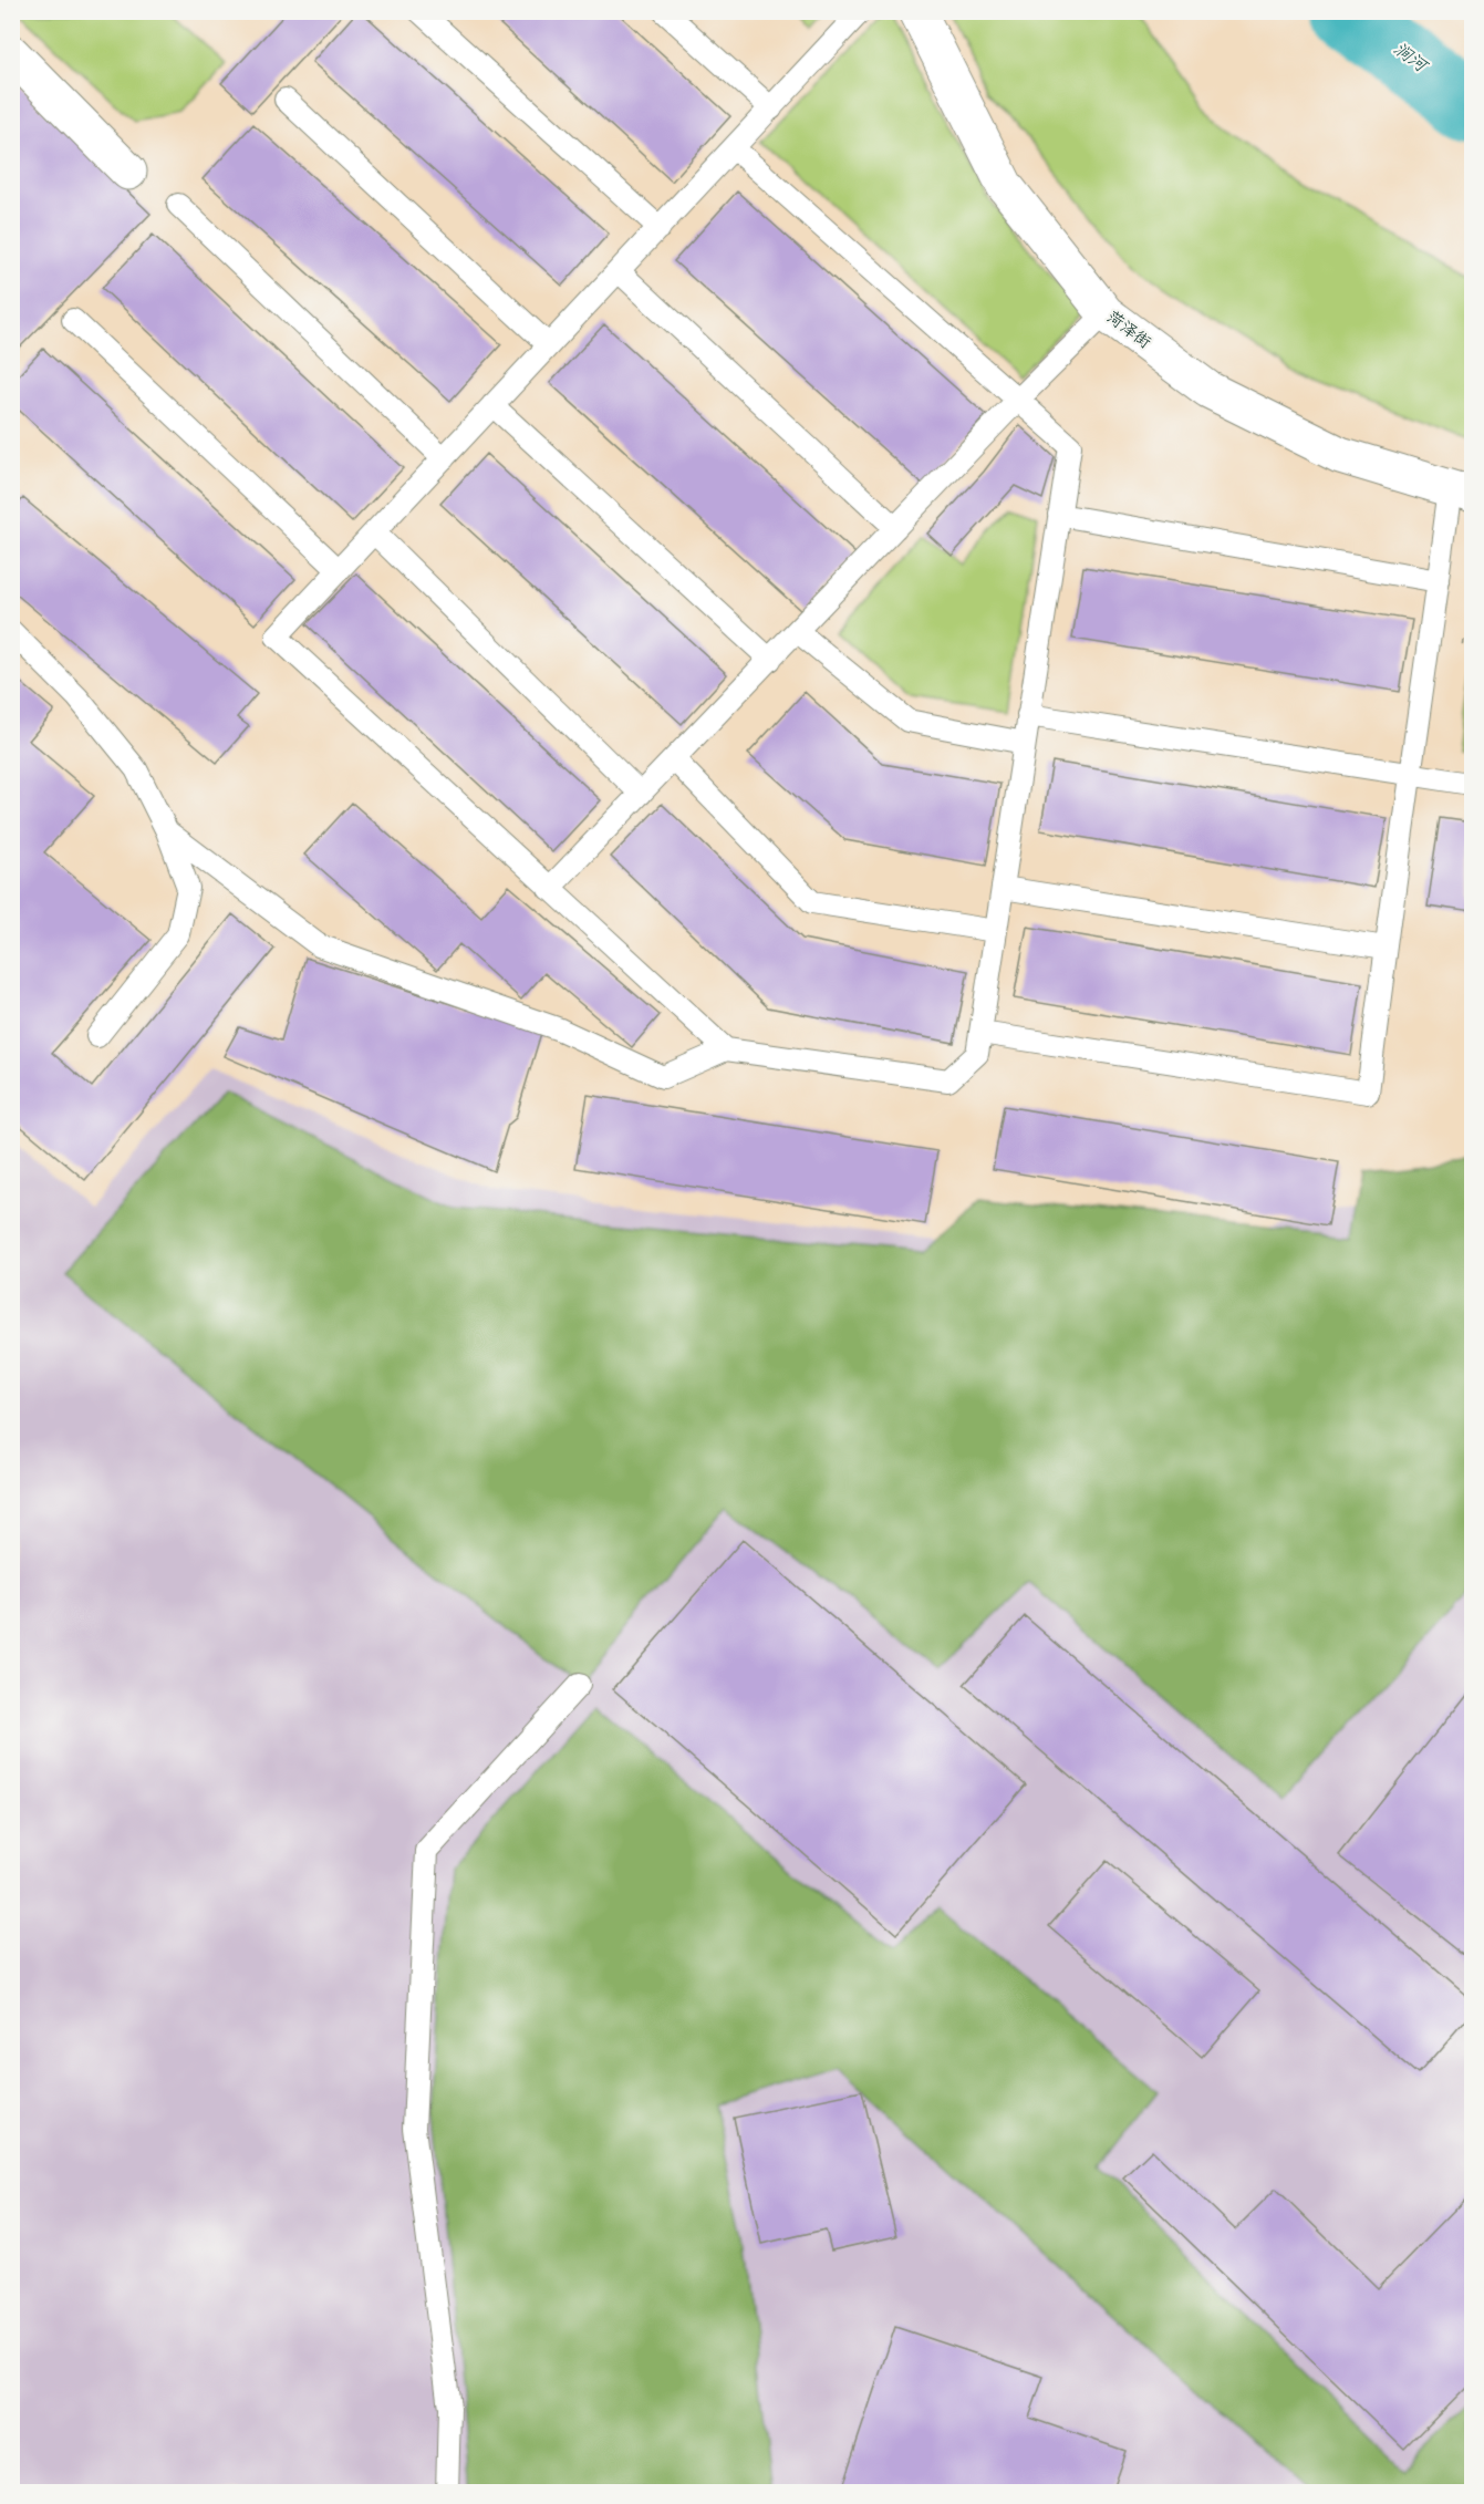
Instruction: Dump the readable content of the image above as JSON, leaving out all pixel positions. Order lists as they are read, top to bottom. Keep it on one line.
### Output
{"streets":{"street":["菏泽街"]},"water":["涧河"]}
